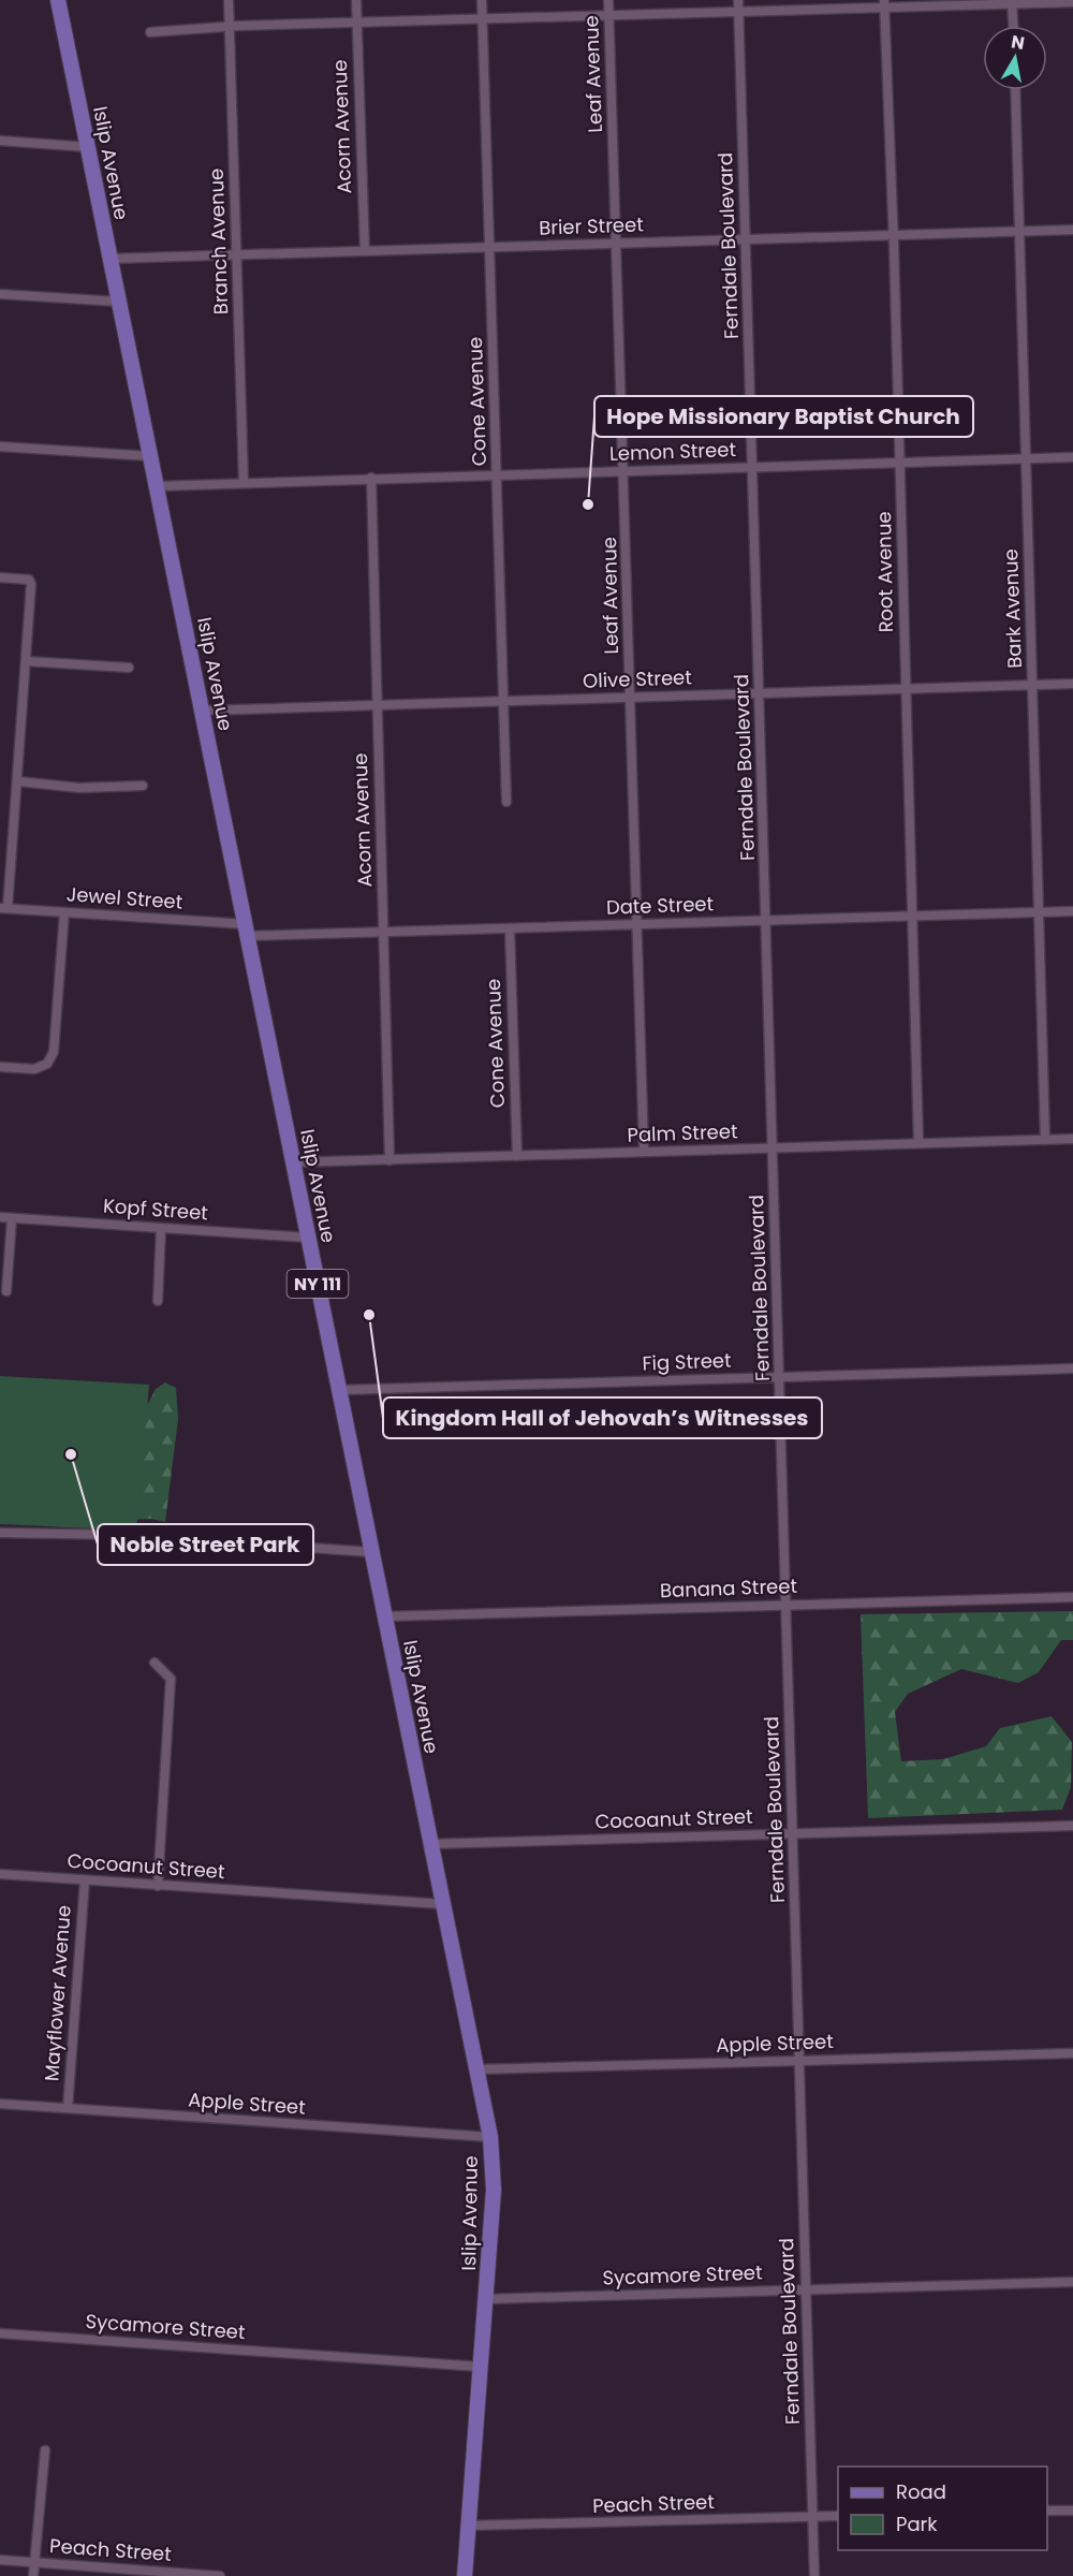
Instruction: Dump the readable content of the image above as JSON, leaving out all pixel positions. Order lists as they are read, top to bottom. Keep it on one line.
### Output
{"streets":{"main road":["Islip Avenue","NY 111"],"street":["Leaf Avenue","Acorn Avenue","Brier Street","Branch Avenue","Ferndale Boulevard","Cone Avenue","Lemon Street","Root Avenue","Bark Avenue","Olive Street","Jewel Street","Date Street","Palm Street","Kopf Street","Fig Street","Banana Street","Cocoanut Street","Mayflower Avenue","Apple Street","Sycamore Street","Peach Street"]},"crossings":[["Leaf Avenue","Brier Street"],["Leaf Avenue","Lemon Street"],["Leaf Avenue","Olive Street"],["Leaf Avenue","Date Street"],["Leaf Avenue","Palm Street"],["Acorn Avenue","Brier Street"],["Acorn Avenue","Lemon Street"],["Acorn Avenue","Olive Street"],["Acorn Avenue","Date Street"],["Acorn Avenue","Palm Street"],["Islip Avenue","Brier Street"],["Islip Avenue","Lemon Street"],["Islip Avenue","Olive Street"],["Islip Avenue","Jewel Street"],["Islip Avenue","Date Street"],["Islip Avenue","Palm Street"],["Islip Avenue","Kopf Street"],["Islip Avenue","Fig Street"],["Islip Avenue","Banana Street"],["Islip Avenue","Cocoanut Street"],["Islip Avenue","Apple Street"],["Islip Avenue","Sycamore Street"],["Islip Avenue","Peach Street"],["Brier Street","Branch Avenue"],["Brier Street","Ferndale Boulevard"],["Brier Street","Cone Avenue"],["Brier Street","Root Avenue"],["Brier Street","Bark Avenue"],["Branch Avenue","Lemon Street"],["Ferndale Boulevard","Lemon Street"],["Ferndale Boulevard","Olive Street"],["Ferndale Boulevard","Date Street"],["Ferndale Boulevard","Palm Street"],["Ferndale Boulevard","Fig Street"],["Ferndale Boulevard","Banana Street"],["Ferndale Boulevard","Cocoanut Street"],["Ferndale Boulevard","Apple Street"],["Ferndale Boulevard","Sycamore Street"],["Ferndale Boulevard","Peach Street"],["Cone Avenue","Lemon Street"],["Cone Avenue","Olive Street"],["Cone Avenue","Date Street"],["Cone Avenue","Palm Street"],["Lemon Street","Root Avenue"],["Lemon Street","Bark Avenue"],["Root Avenue","Olive Street"],["Root Avenue","Date Street"],["Root Avenue","Palm Street"],["Bark Avenue","Olive Street"],["Bark Avenue","Date Street"],["Bark Avenue","Palm Street"],["Jewel Street","Date Street"],["Cocoanut Street","Mayflower Avenue"],["Mayflower Avenue","Apple Street"]],"places":["Hope Missionary Baptist Church","Kingdom Hall of Jehovah’s Witnesses","Noble Street Park"],"legend":["Road","Park"],"north":"top"}
